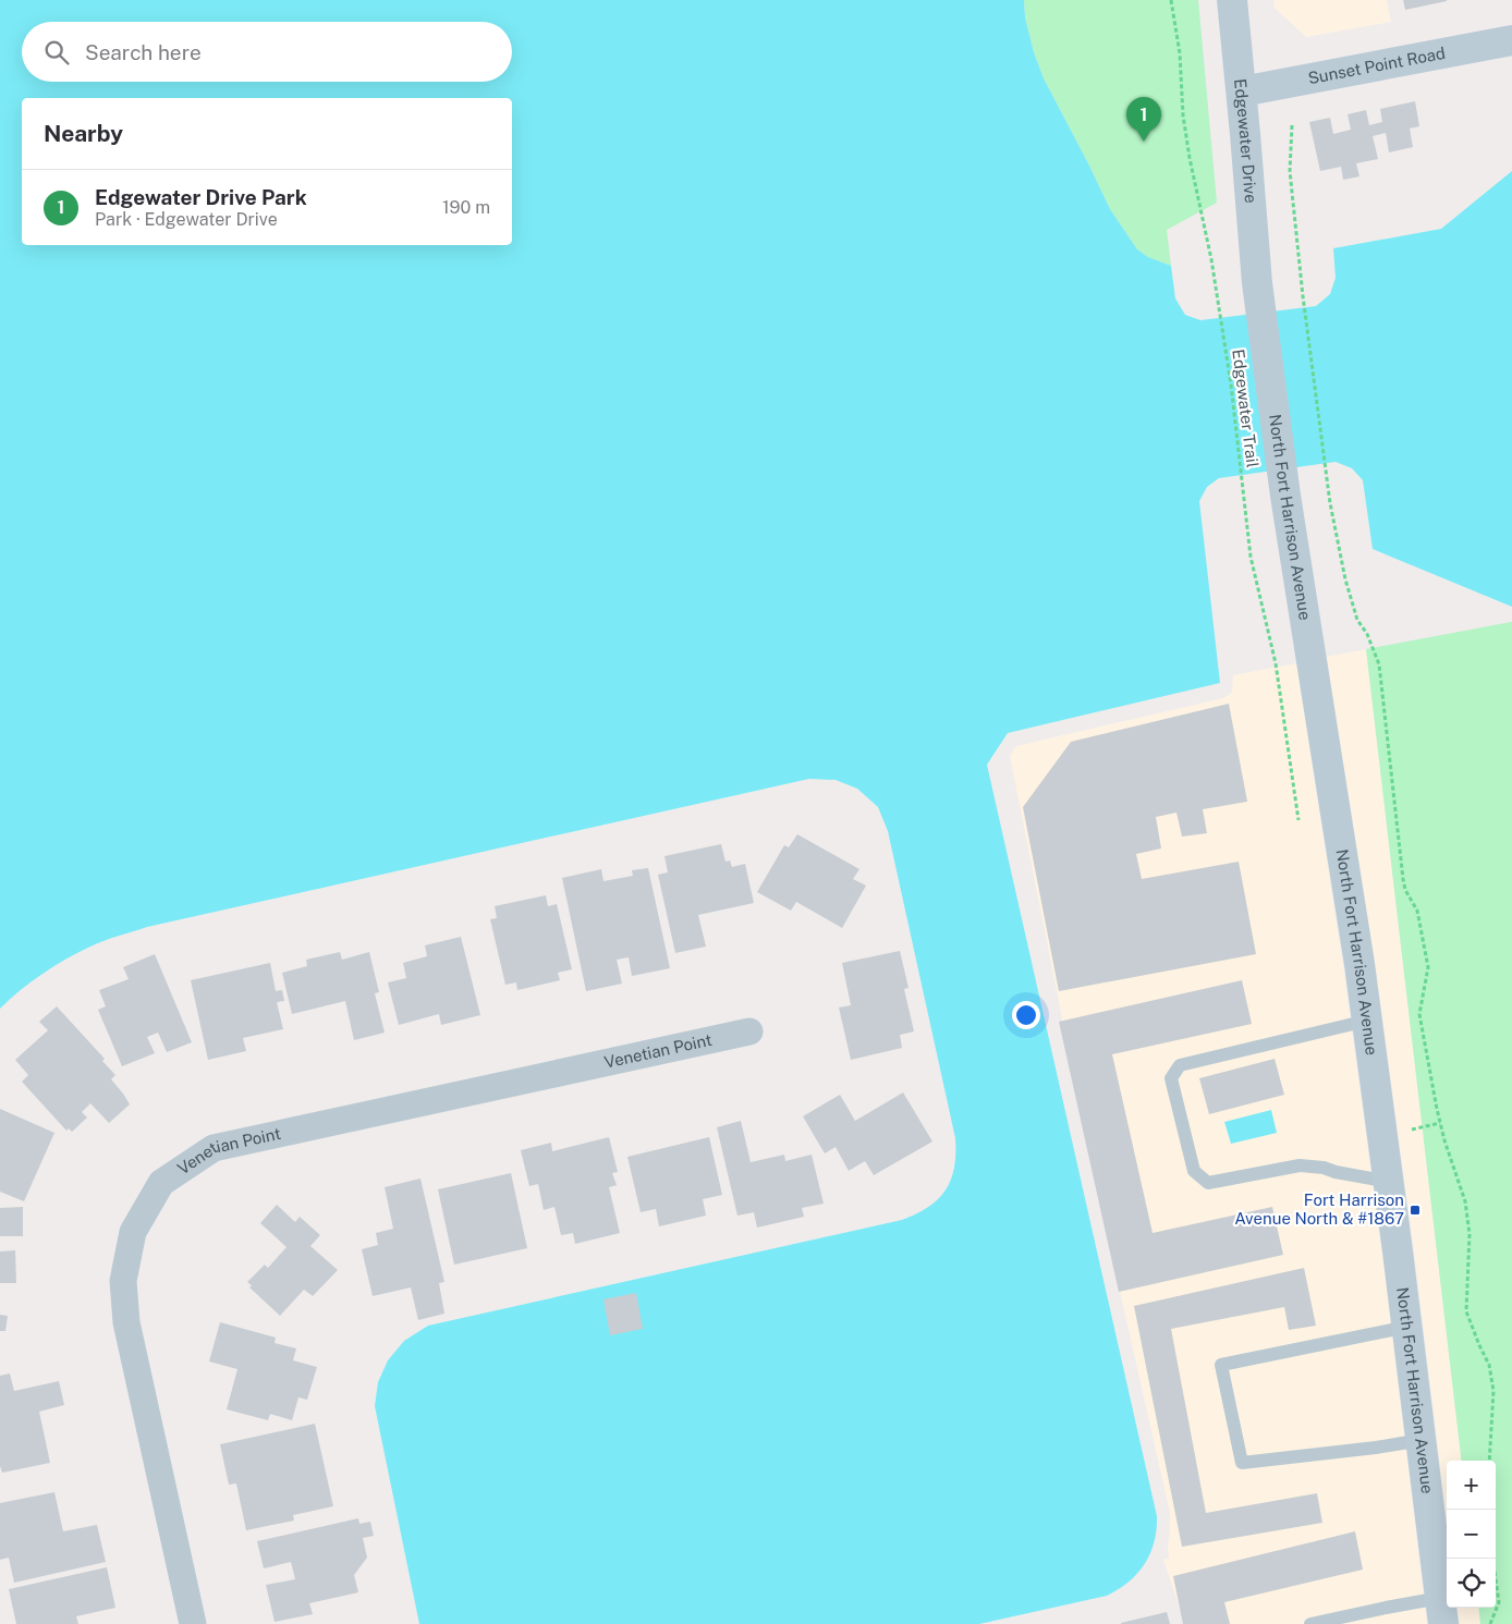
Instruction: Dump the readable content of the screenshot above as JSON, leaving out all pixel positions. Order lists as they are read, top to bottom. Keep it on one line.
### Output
{"streets":{"main road":["Sunset Point Road","Edgewater Drive","North Fort Harrison Avenue"],"street":["Venetian Point"],"path":["Edgewater Trail"]},"crossings":[["Sunset Point Road","Edgewater Drive"],["Edgewater Drive","North Fort Harrison Avenue"]],"places":{"transit":["Fort Harrison Avenue North & #1867"]},"page":{"search":"Search here","pins":"1","heading":"Nearby","list":[{"mark":"1","name":"Edgewater Drive Park","note":"Park · Edgewater Drive","value":"190 m"}],"map_buttons":["+","−"]}}
